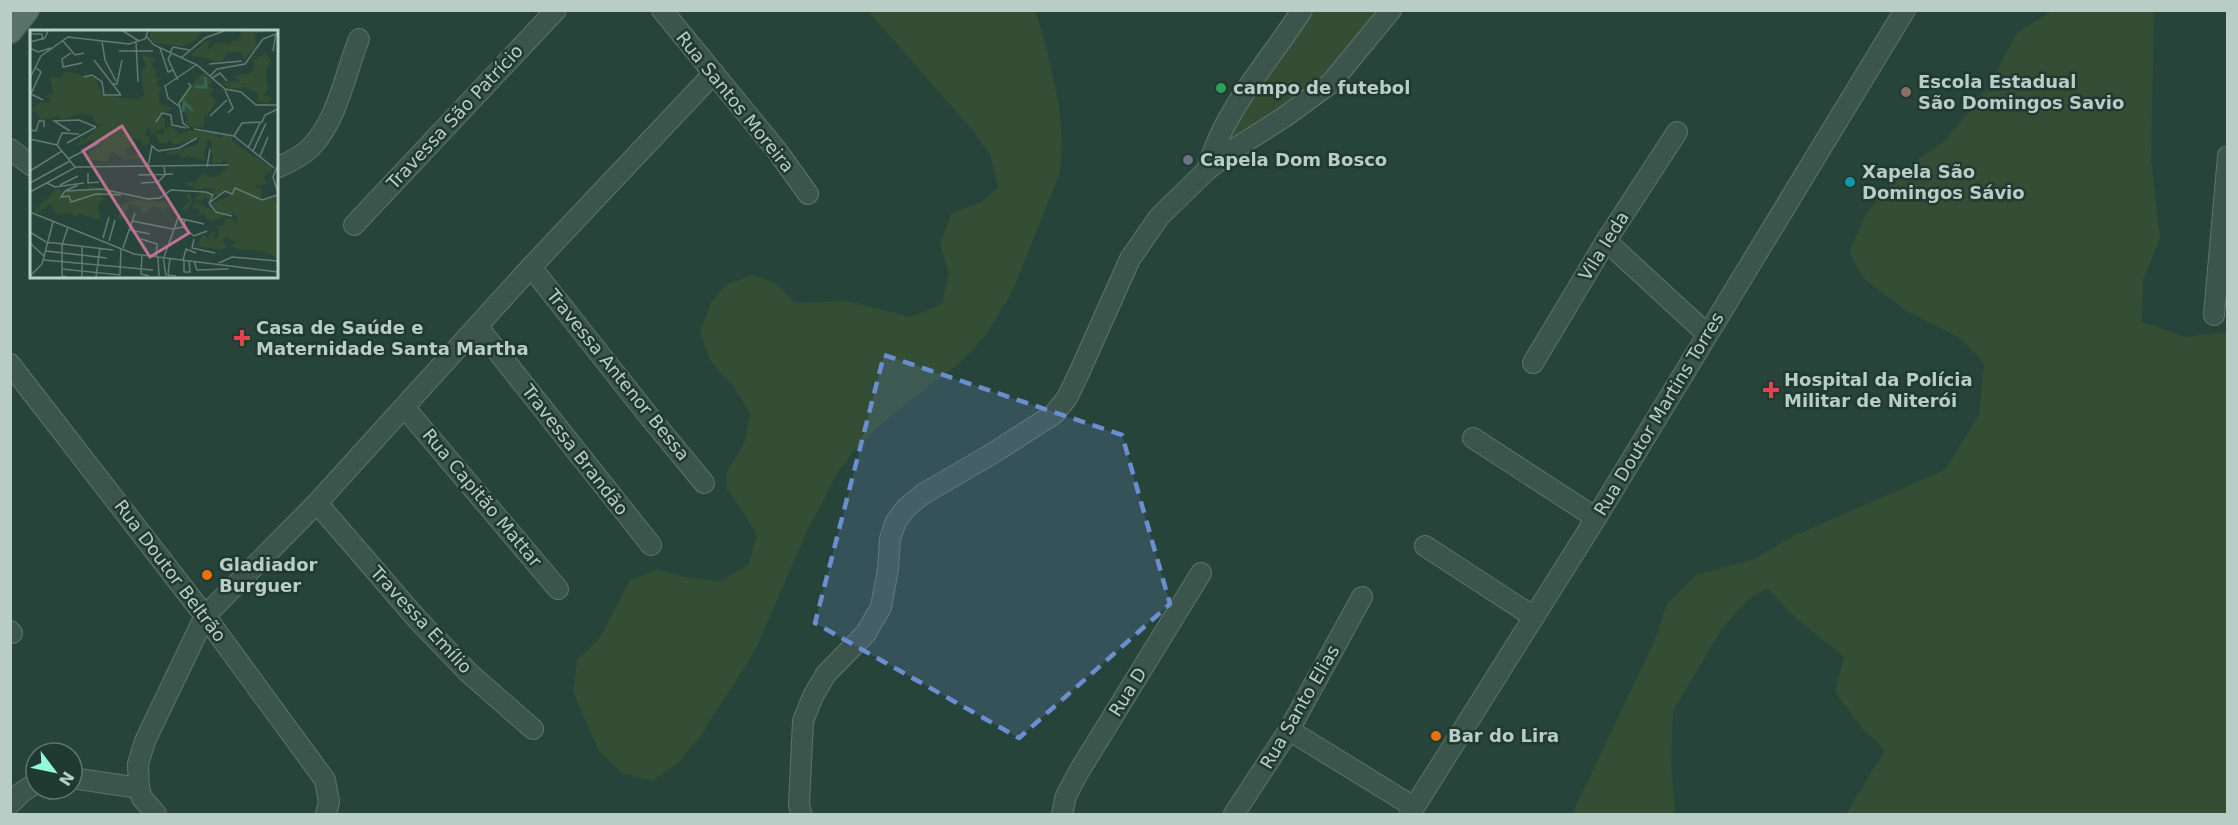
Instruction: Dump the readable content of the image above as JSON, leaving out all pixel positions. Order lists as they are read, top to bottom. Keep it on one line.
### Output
{"streets":{"street":["Rua Santos Moreira","Travessa São Patrício","Vila Ieda","Travessa Antenor Bessa","Rua Doutor Martins Torres","Travessa Brandão","Rua Capitão Mattar","Rua Doutor Beltrão","Travessa Emílio","Rua D","Rua Santo Elias"]},"places":{"other":["campo de futebol","Escola Estadual São Domingos Savio","Capela Dom Bosco","Xapela São Domingos Sávio","Gladiador Burguer","Bar do Lira"],"health":["Casa de Saúde e Maternidade Santa Martha","Hospital da Polícia Militar de Niterói"]},"north":"bottom right"}
